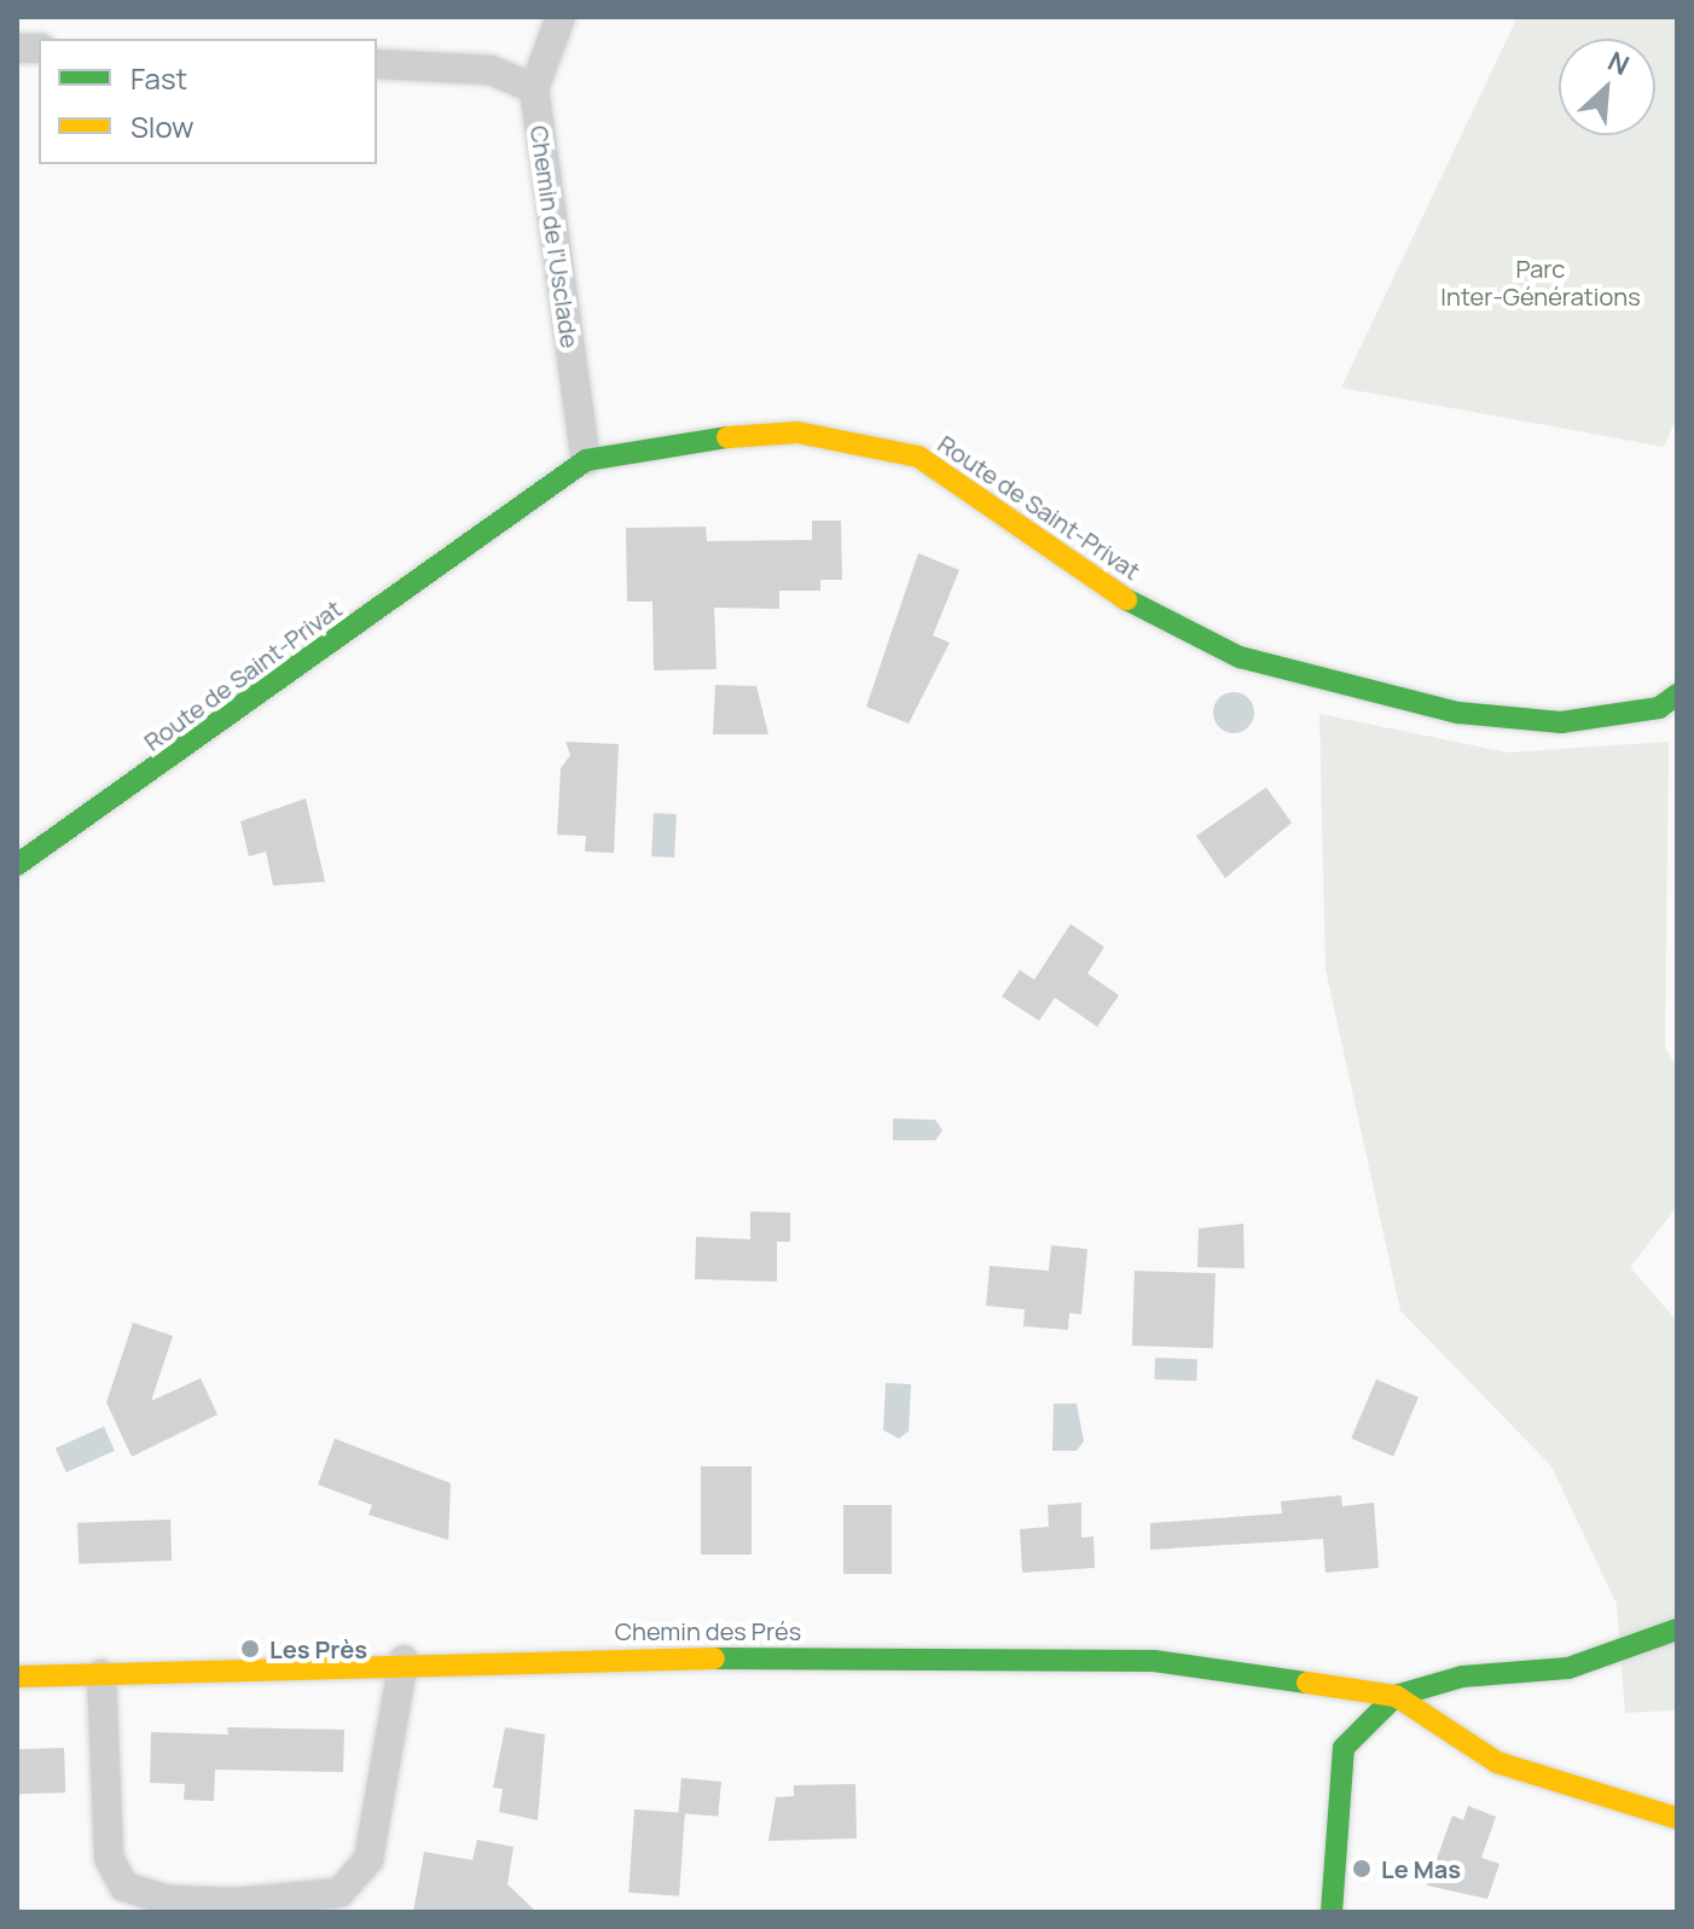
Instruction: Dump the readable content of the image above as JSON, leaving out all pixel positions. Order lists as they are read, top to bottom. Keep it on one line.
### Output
{"streets":{"street":["Chemin de l'Usclade","Route de Saint-Privat","Chemin des Prés"]},"crossings":[["Chemin de l'Usclade","Route de Saint-Privat"]],"parks":["Parc Inter-Générations"],"places":["Les Près","Le Mas"],"legend":["Fast","Slow"],"north":"top right"}
